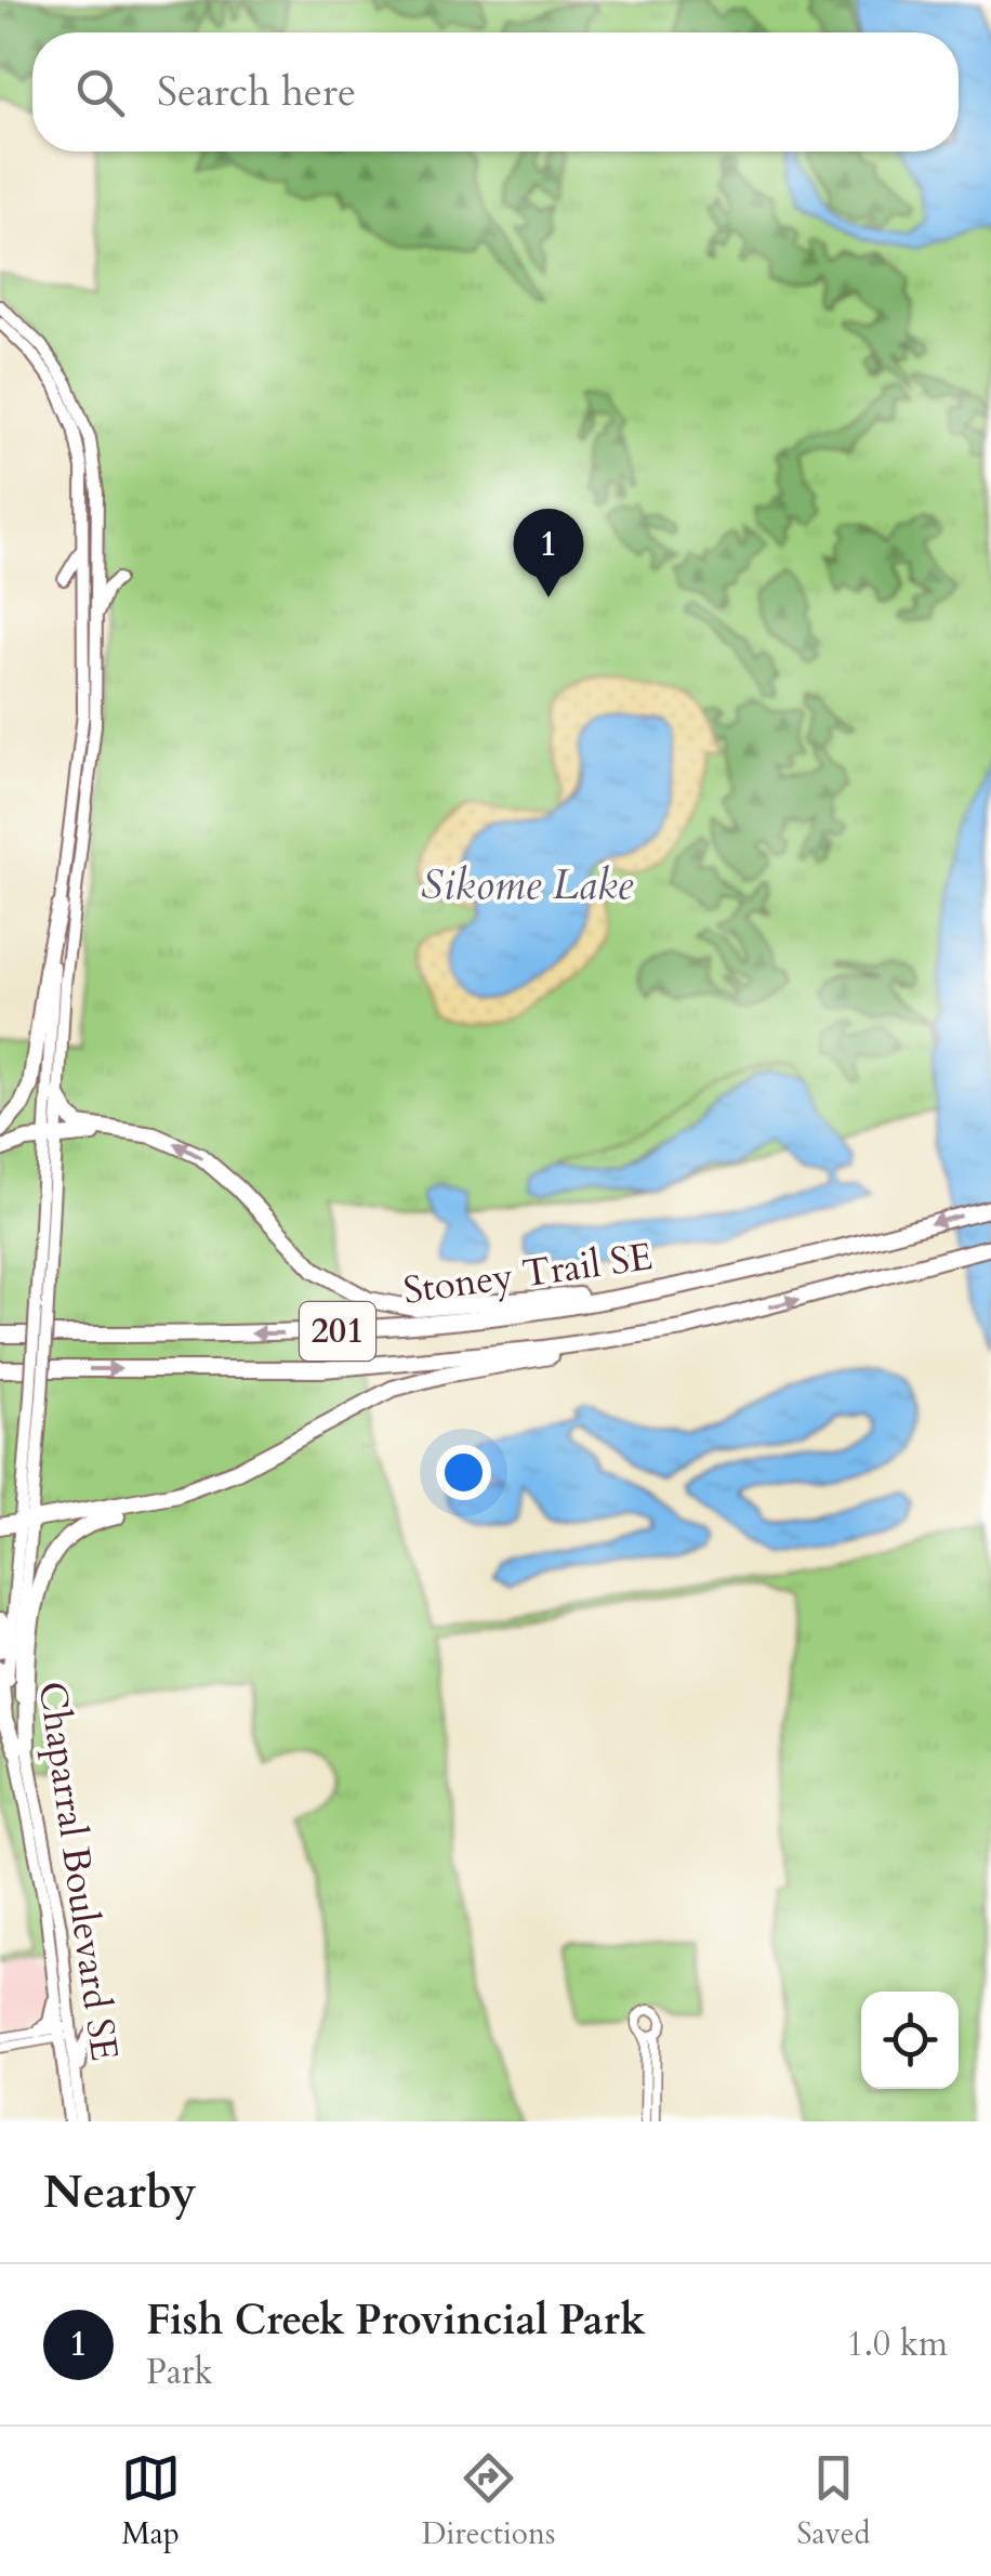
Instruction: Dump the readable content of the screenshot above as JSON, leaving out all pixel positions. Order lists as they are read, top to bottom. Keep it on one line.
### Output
{"streets":{"highway":["Stoney Trail SE","201"],"main road":["Chaparral Boulevard SE"]},"water":["Sikome Lake"],"page":{"search":"Search here","pins":"1","heading":"Nearby","list":[{"mark":"1","name":"Fish Creek Provincial Park","note":"Park","value":"1.0 km"}],"nav":["Map","Directions","Saved"]}}
